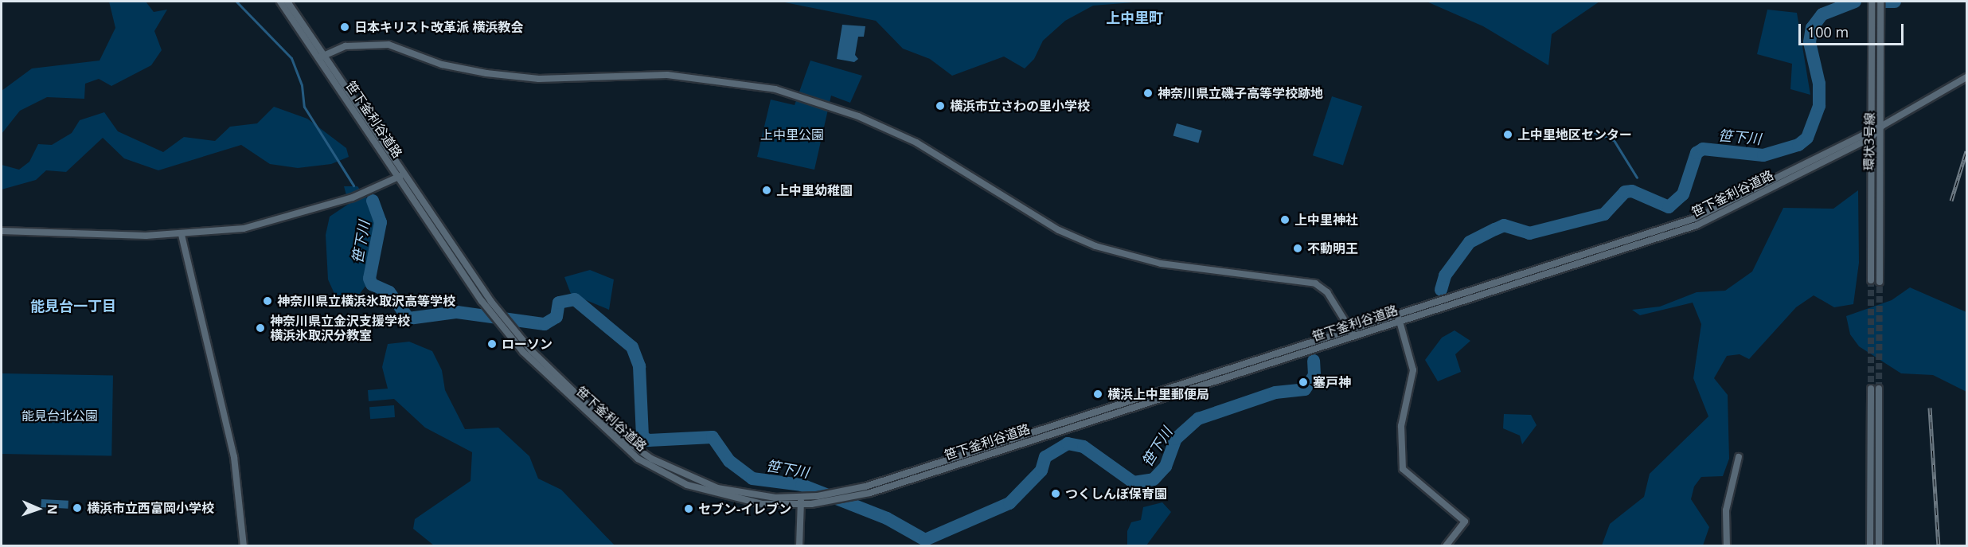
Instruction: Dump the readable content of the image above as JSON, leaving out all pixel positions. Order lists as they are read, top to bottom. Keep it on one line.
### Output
{"streets":{"street":["笹下釜利谷道路","環状3号線"]},"crossings":[["笹下釜利谷道路","環状3号線"]],"districts":["上中里町","能見台一丁目"],"water":["笹下川"],"parks":["上中里公園","能見台北公園"],"places":["日本キリスト改革派 横浜教会","神奈川県立磯子高等学校跡地","横浜市立さわの里小学校","上中里地区センター","上中里幼稚園","上中里神社","不動明王","神奈川県立横浜氷取沢高等学校","神奈川県立金沢支援学校 横浜氷取沢分教室","ローソン","塞戸神","横浜上中里郵便局","つくしんぼ保育園","横浜市立西富岡小学校","セブン-イレブン"],"scale_bar":"100 m","north":"right"}
